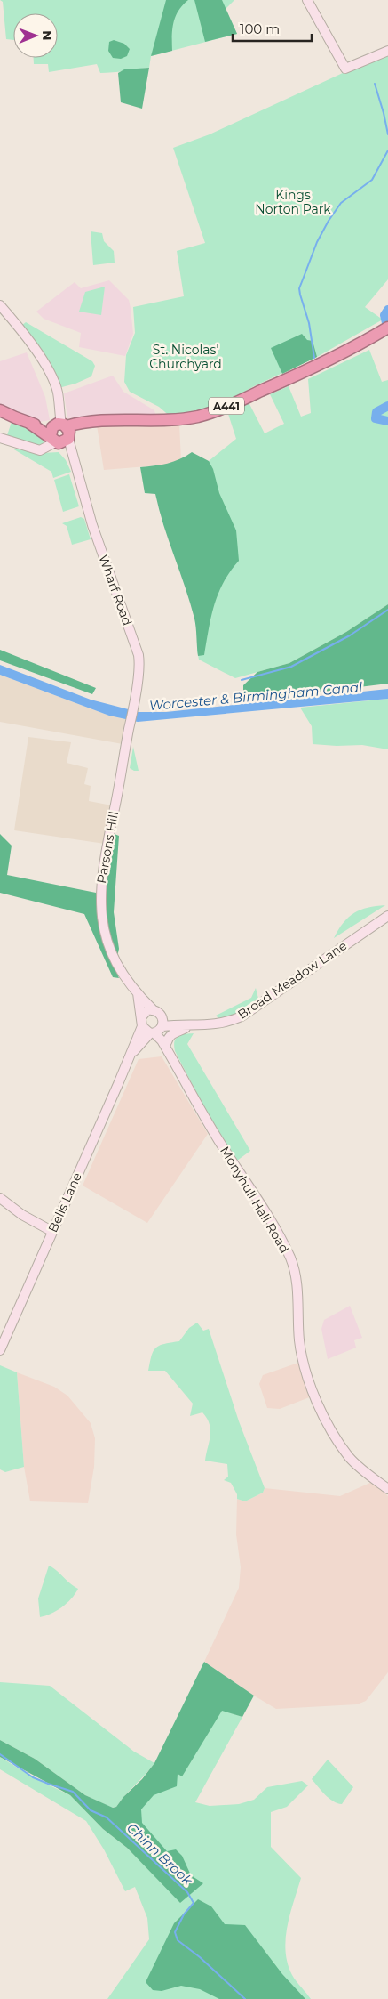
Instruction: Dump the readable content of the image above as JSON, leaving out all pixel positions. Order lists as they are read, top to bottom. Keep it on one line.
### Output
{"streets":{"highway":["A441"],"street":["Wharf Road","Parsons Hill","Broad Meadow Lane","Monyhull Hall Road","Bells Lane"]},"crossings":[["A441","Wharf Road"],["Wharf Road","Parsons Hill"],["Parsons Hill","Broad Meadow Lane"],["Parsons Hill","Bells Lane"],["Broad Meadow Lane","Monyhull Hall Road"],["Broad Meadow Lane","Bells Lane"],["Monyhull Hall Road","Bells Lane"]],"water":["Worcester & Birmingham Canal","Chinn Brook"],"parks":["Kings Norton Park","St. Nicolas' Churchyard"],"scale_bar":"100 m","north":"right"}
